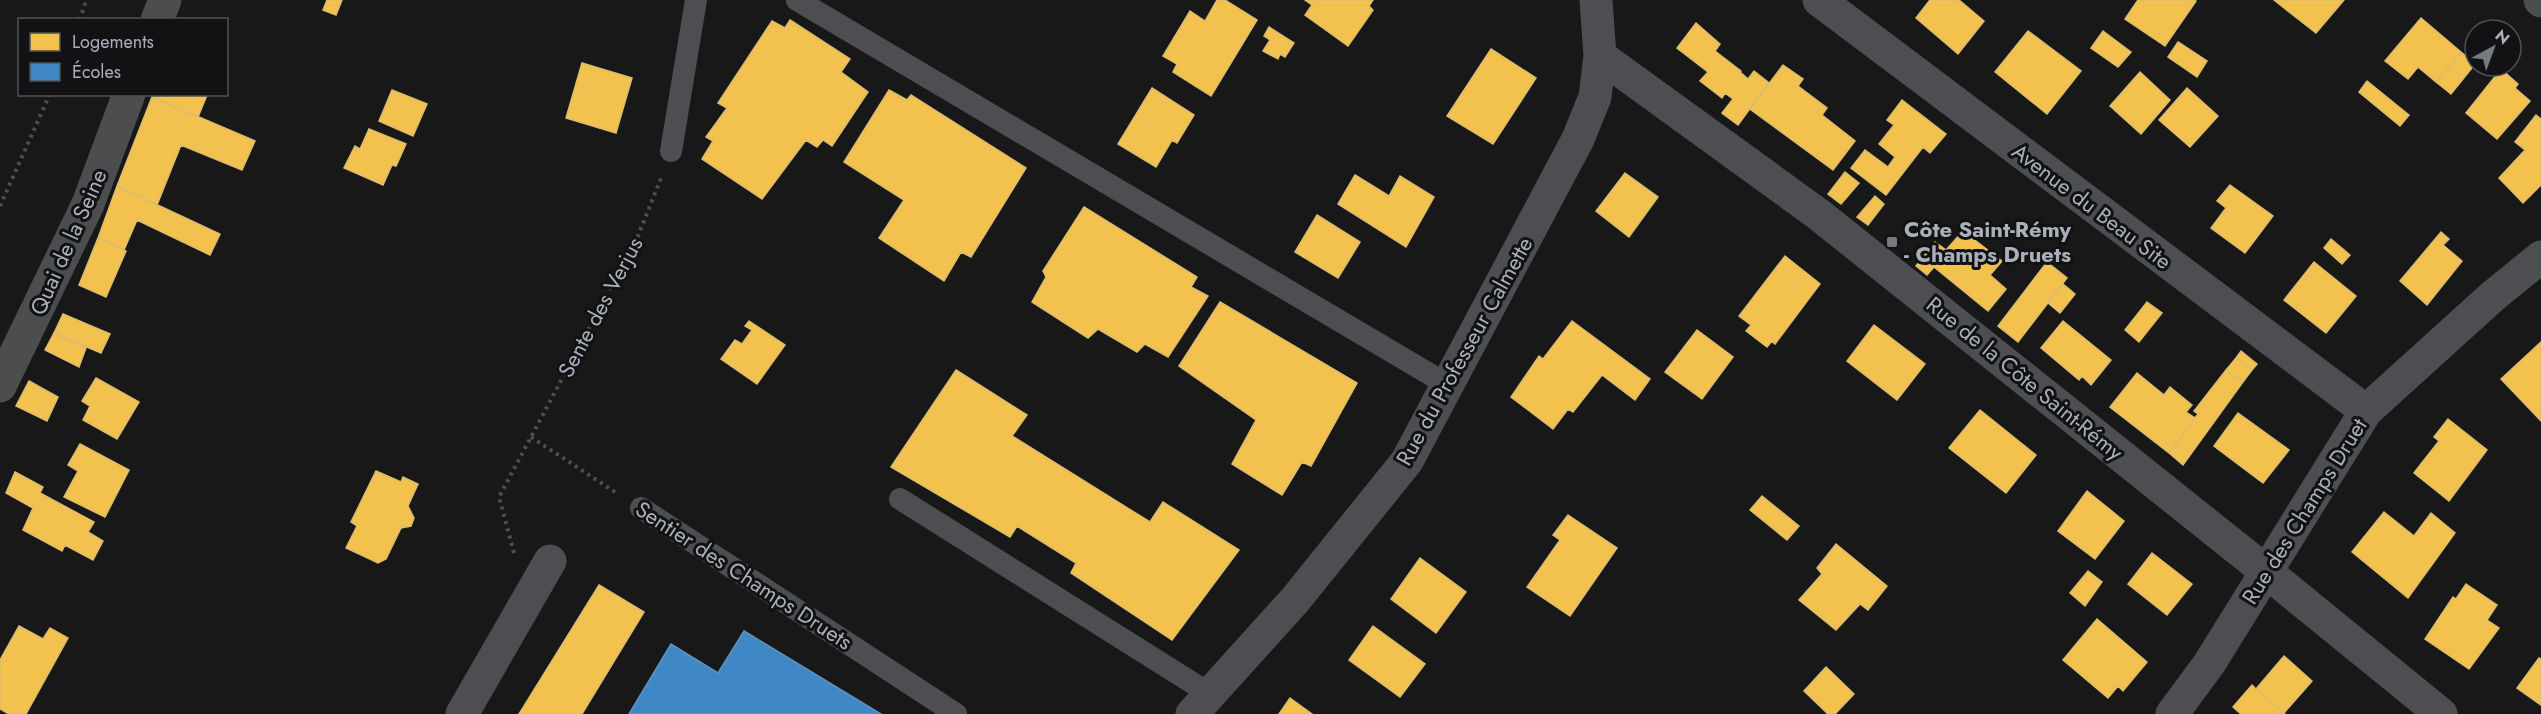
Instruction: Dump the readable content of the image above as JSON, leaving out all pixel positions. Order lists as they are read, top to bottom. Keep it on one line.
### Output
{"streets":{"street":["Avenue du Beau Site","Quai de la Seine","Rue du Professeur Calmette","Rue de la Côte Saint-Rémy","Rue des Champs Druet"],"lane":["Sentier des Champs Druets"],"path":["Sente des Verjus"]},"crossings":[["Avenue du Beau Site","Rue des Champs Druet"],["Sente des Verjus","Sentier des Champs Druets"],["Rue du Professeur Calmette","Rue de la Côte Saint-Rémy"],["Rue de la Côte Saint-Rémy","Rue des Champs Druet"]],"places":{"transit":["Côte Saint-Rémy - Champs Druets"]},"legend":["Logements","Écoles"],"north":"top right"}
